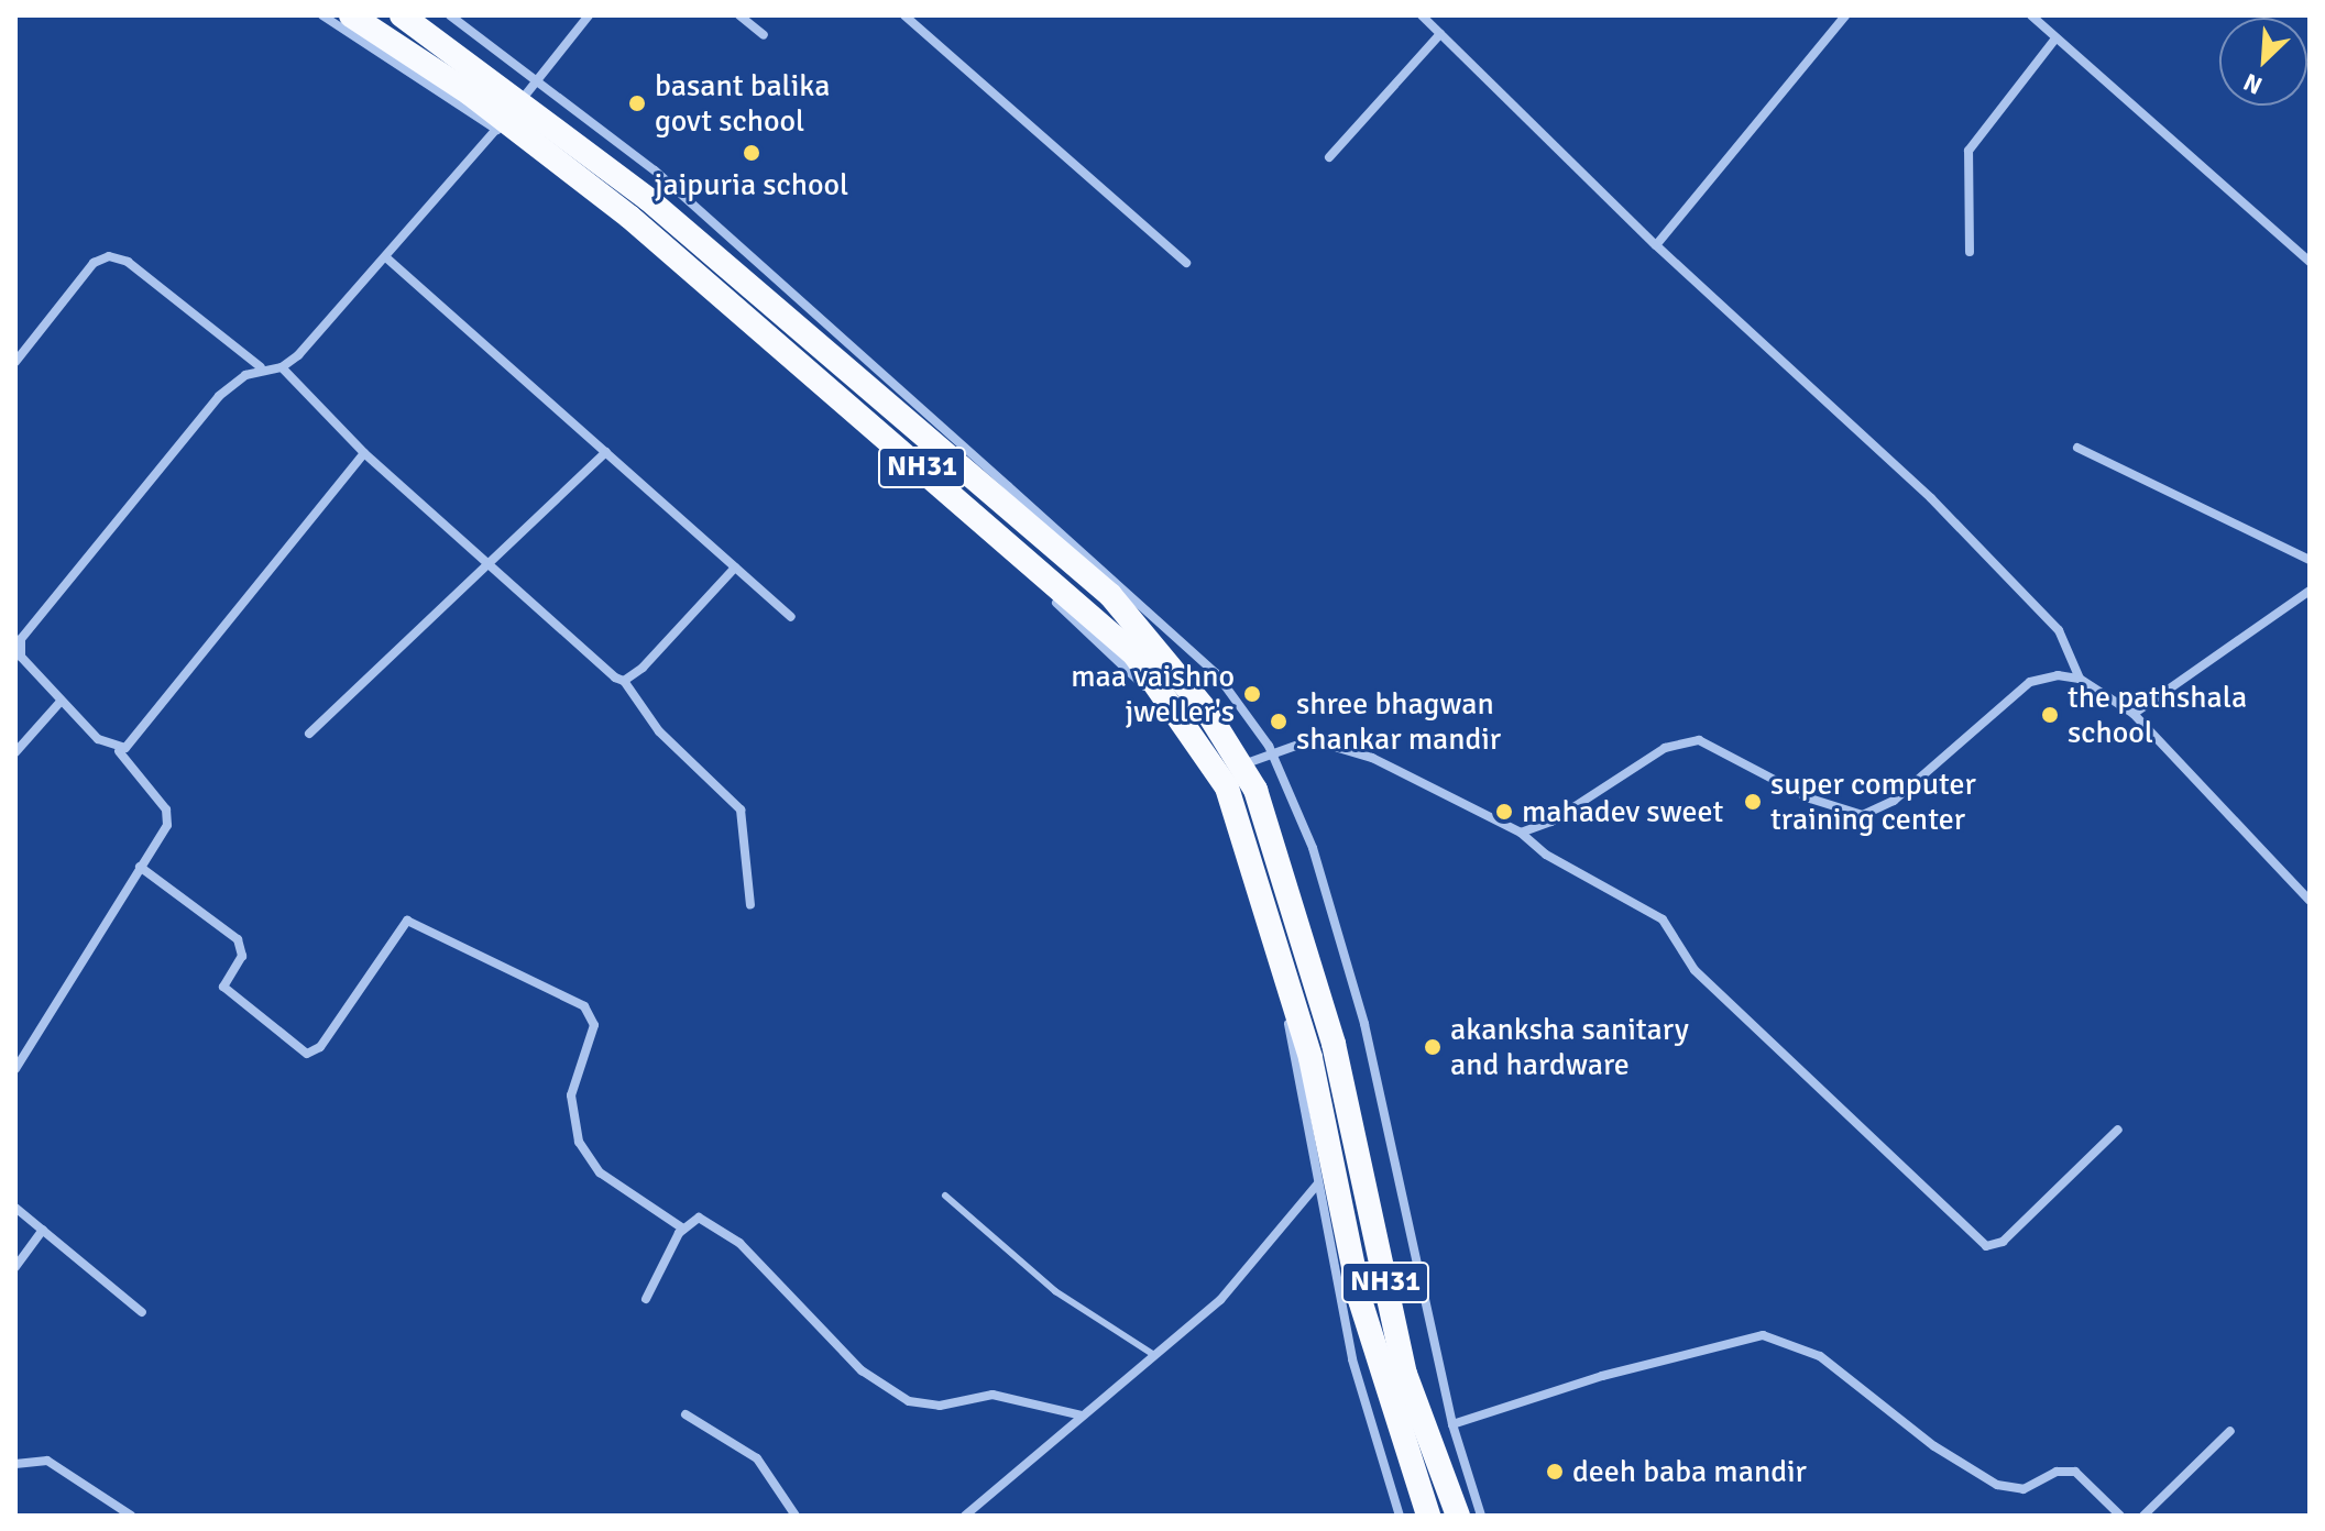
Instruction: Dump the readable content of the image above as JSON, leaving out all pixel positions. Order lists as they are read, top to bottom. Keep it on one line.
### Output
{"streets":{"highway":["NH31"]},"places":["basant balika govt school","jaipuria school","maa vaishno jweller's","the pathshala school","shree bhagwan shankar mandir","super computer training center","mahadev sweet","akanksha sanitary and hardware","deeh baba mandir"],"north":"bottom left"}
